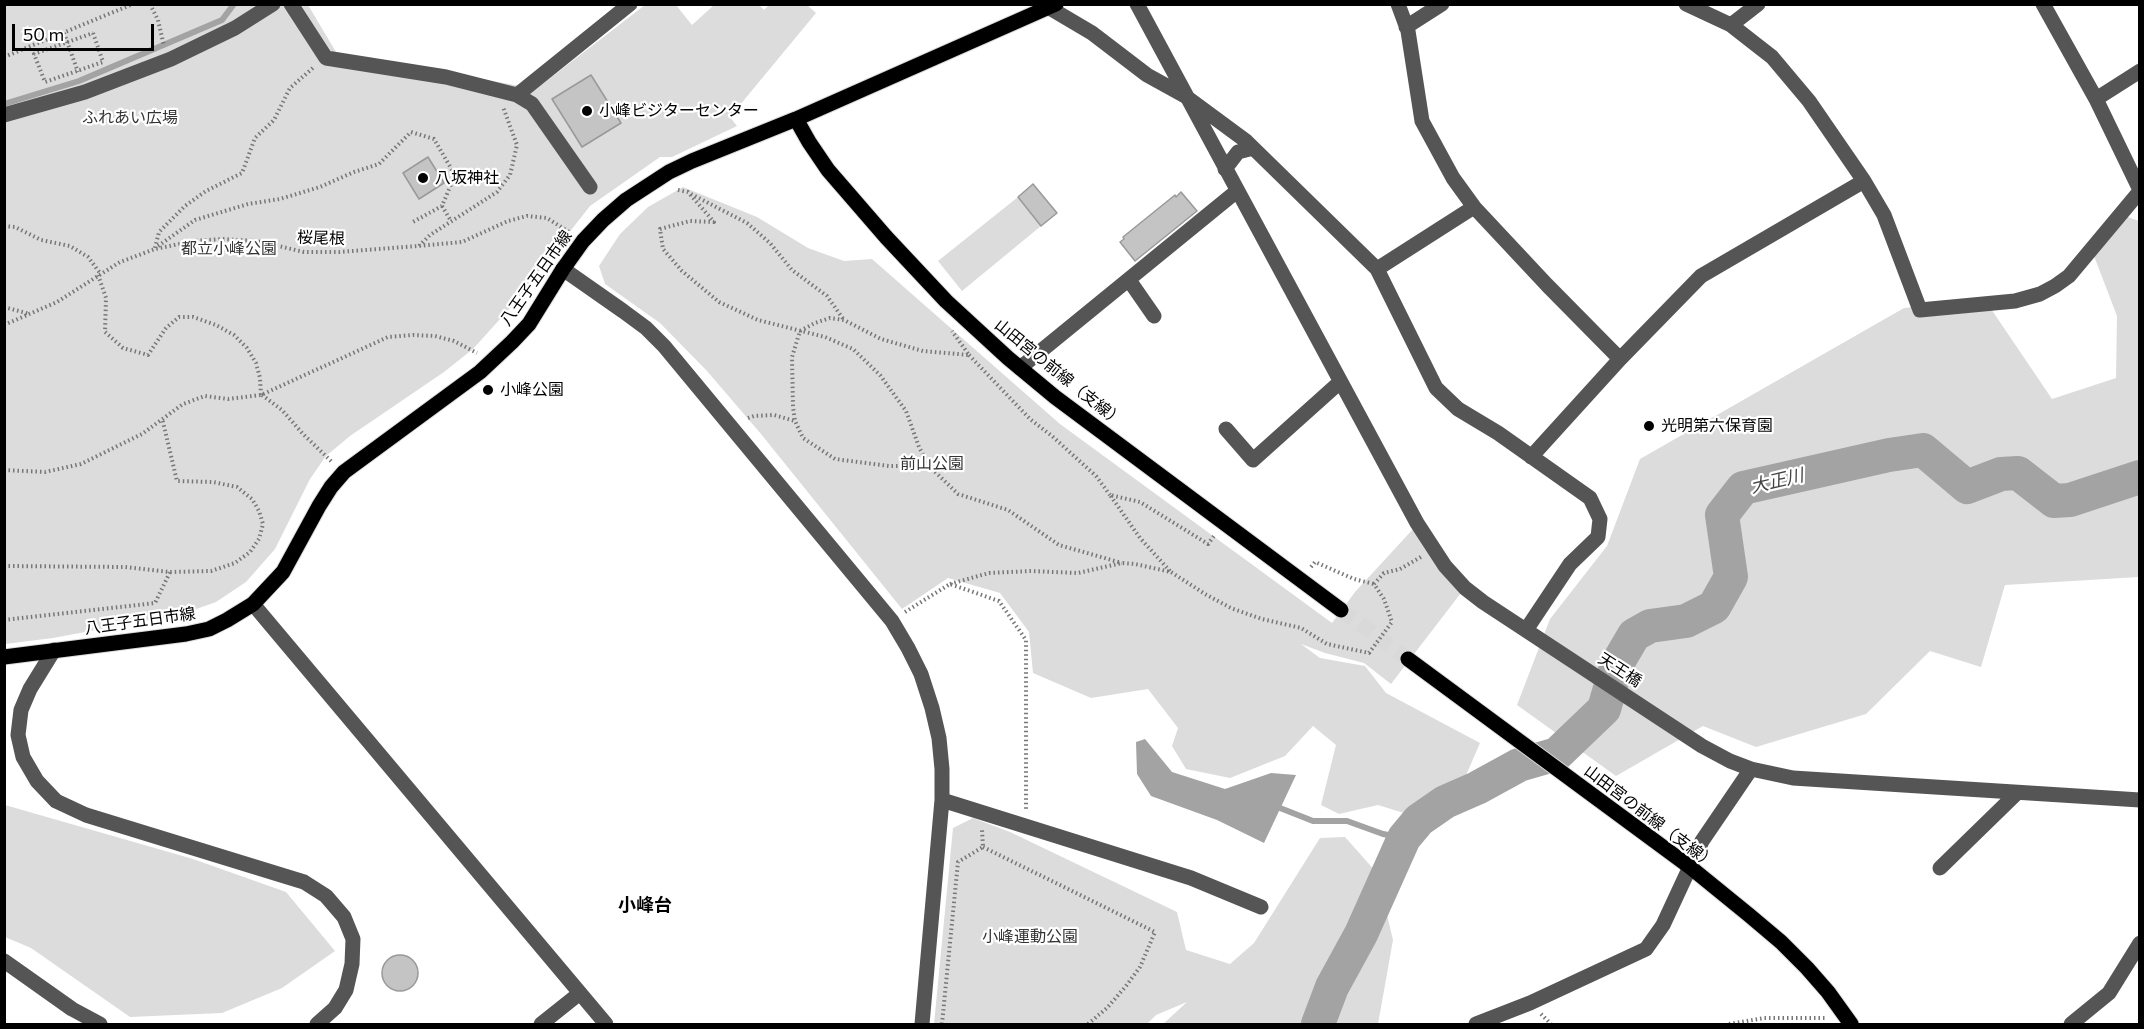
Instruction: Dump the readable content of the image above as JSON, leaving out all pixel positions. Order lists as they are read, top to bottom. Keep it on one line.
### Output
{"streets":{"main road":["八王子五日市線","山田宮の前線（支線）"],"street":["天王橋"],"path":["桜尾根"]},"crossings":[["八王子五日市線","山田宮の前線（支線）"]],"districts":["小峰台"],"water":["大正川"],"parks":["ふれあい広場","都立小峰公園","前山公園","小峰運動公園"],"places":["小峰ビジターセンター","八坂神社","小峰公園","光明第六保育園"],"scale_bar":"50 m"}
